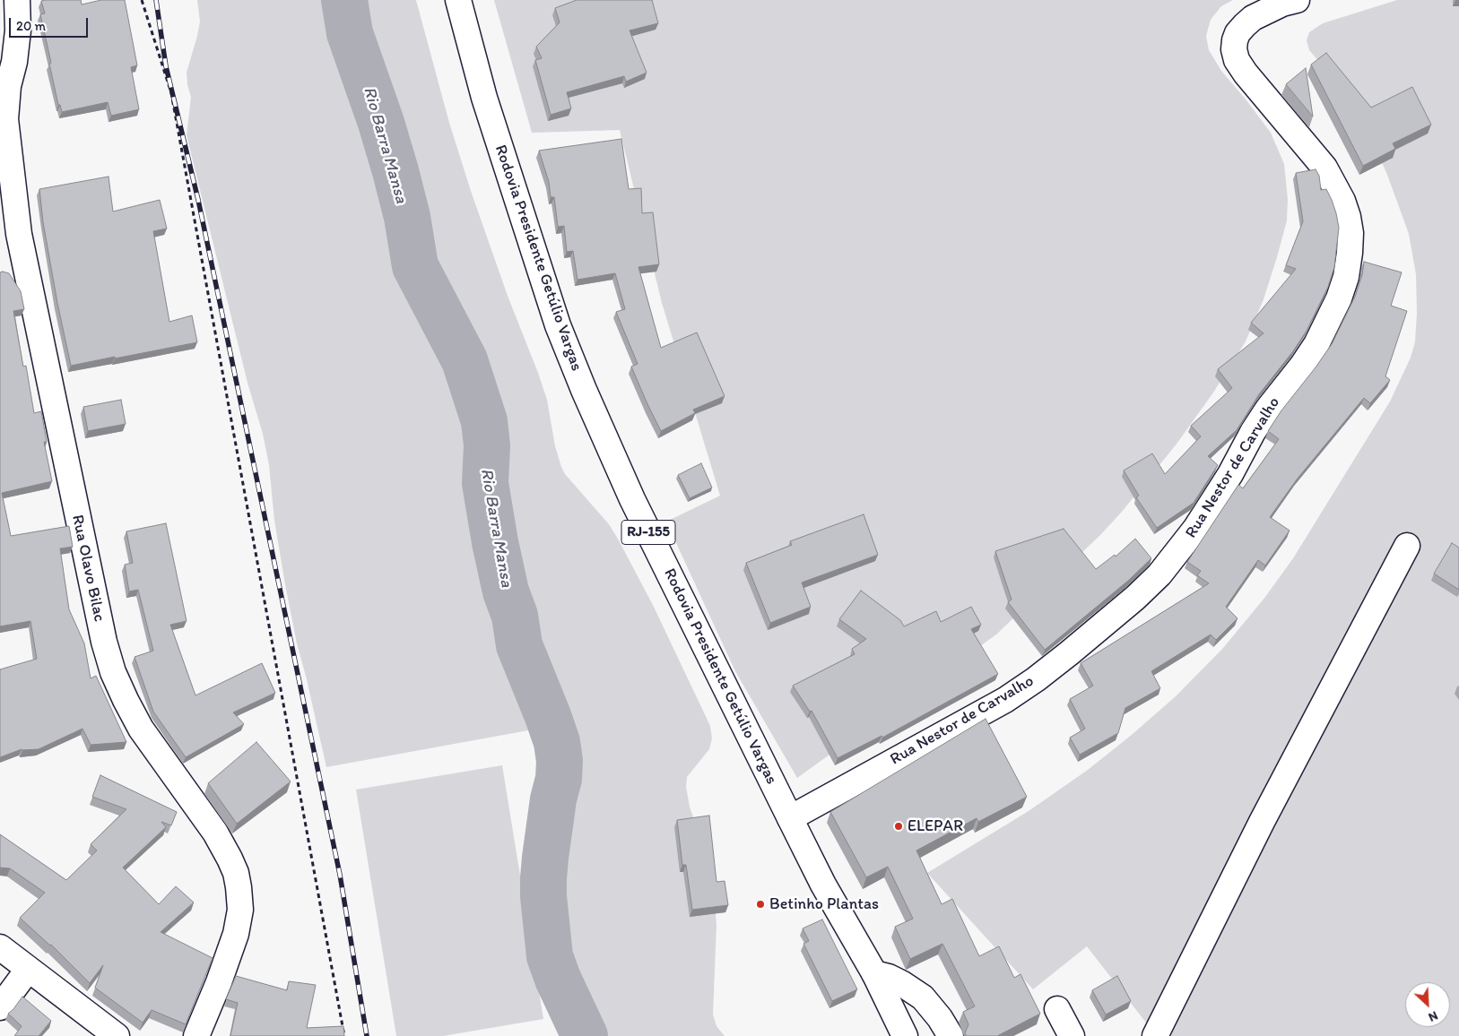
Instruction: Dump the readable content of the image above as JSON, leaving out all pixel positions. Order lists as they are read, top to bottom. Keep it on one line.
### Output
{"streets":{"street":["Rodovia Presidente Getúlio Vargas","Rua Nestor de Carvalho","RJ-155","Rua Olavo Bilac"]},"crossings":[["Rodovia Presidente Getúlio Vargas","Rua Nestor de Carvalho"]],"water":["Rio Barra Mansa"],"places":["ELEPAR","Betinho Plantas"],"scale_bar":"20 m","north":"bottom right"}
